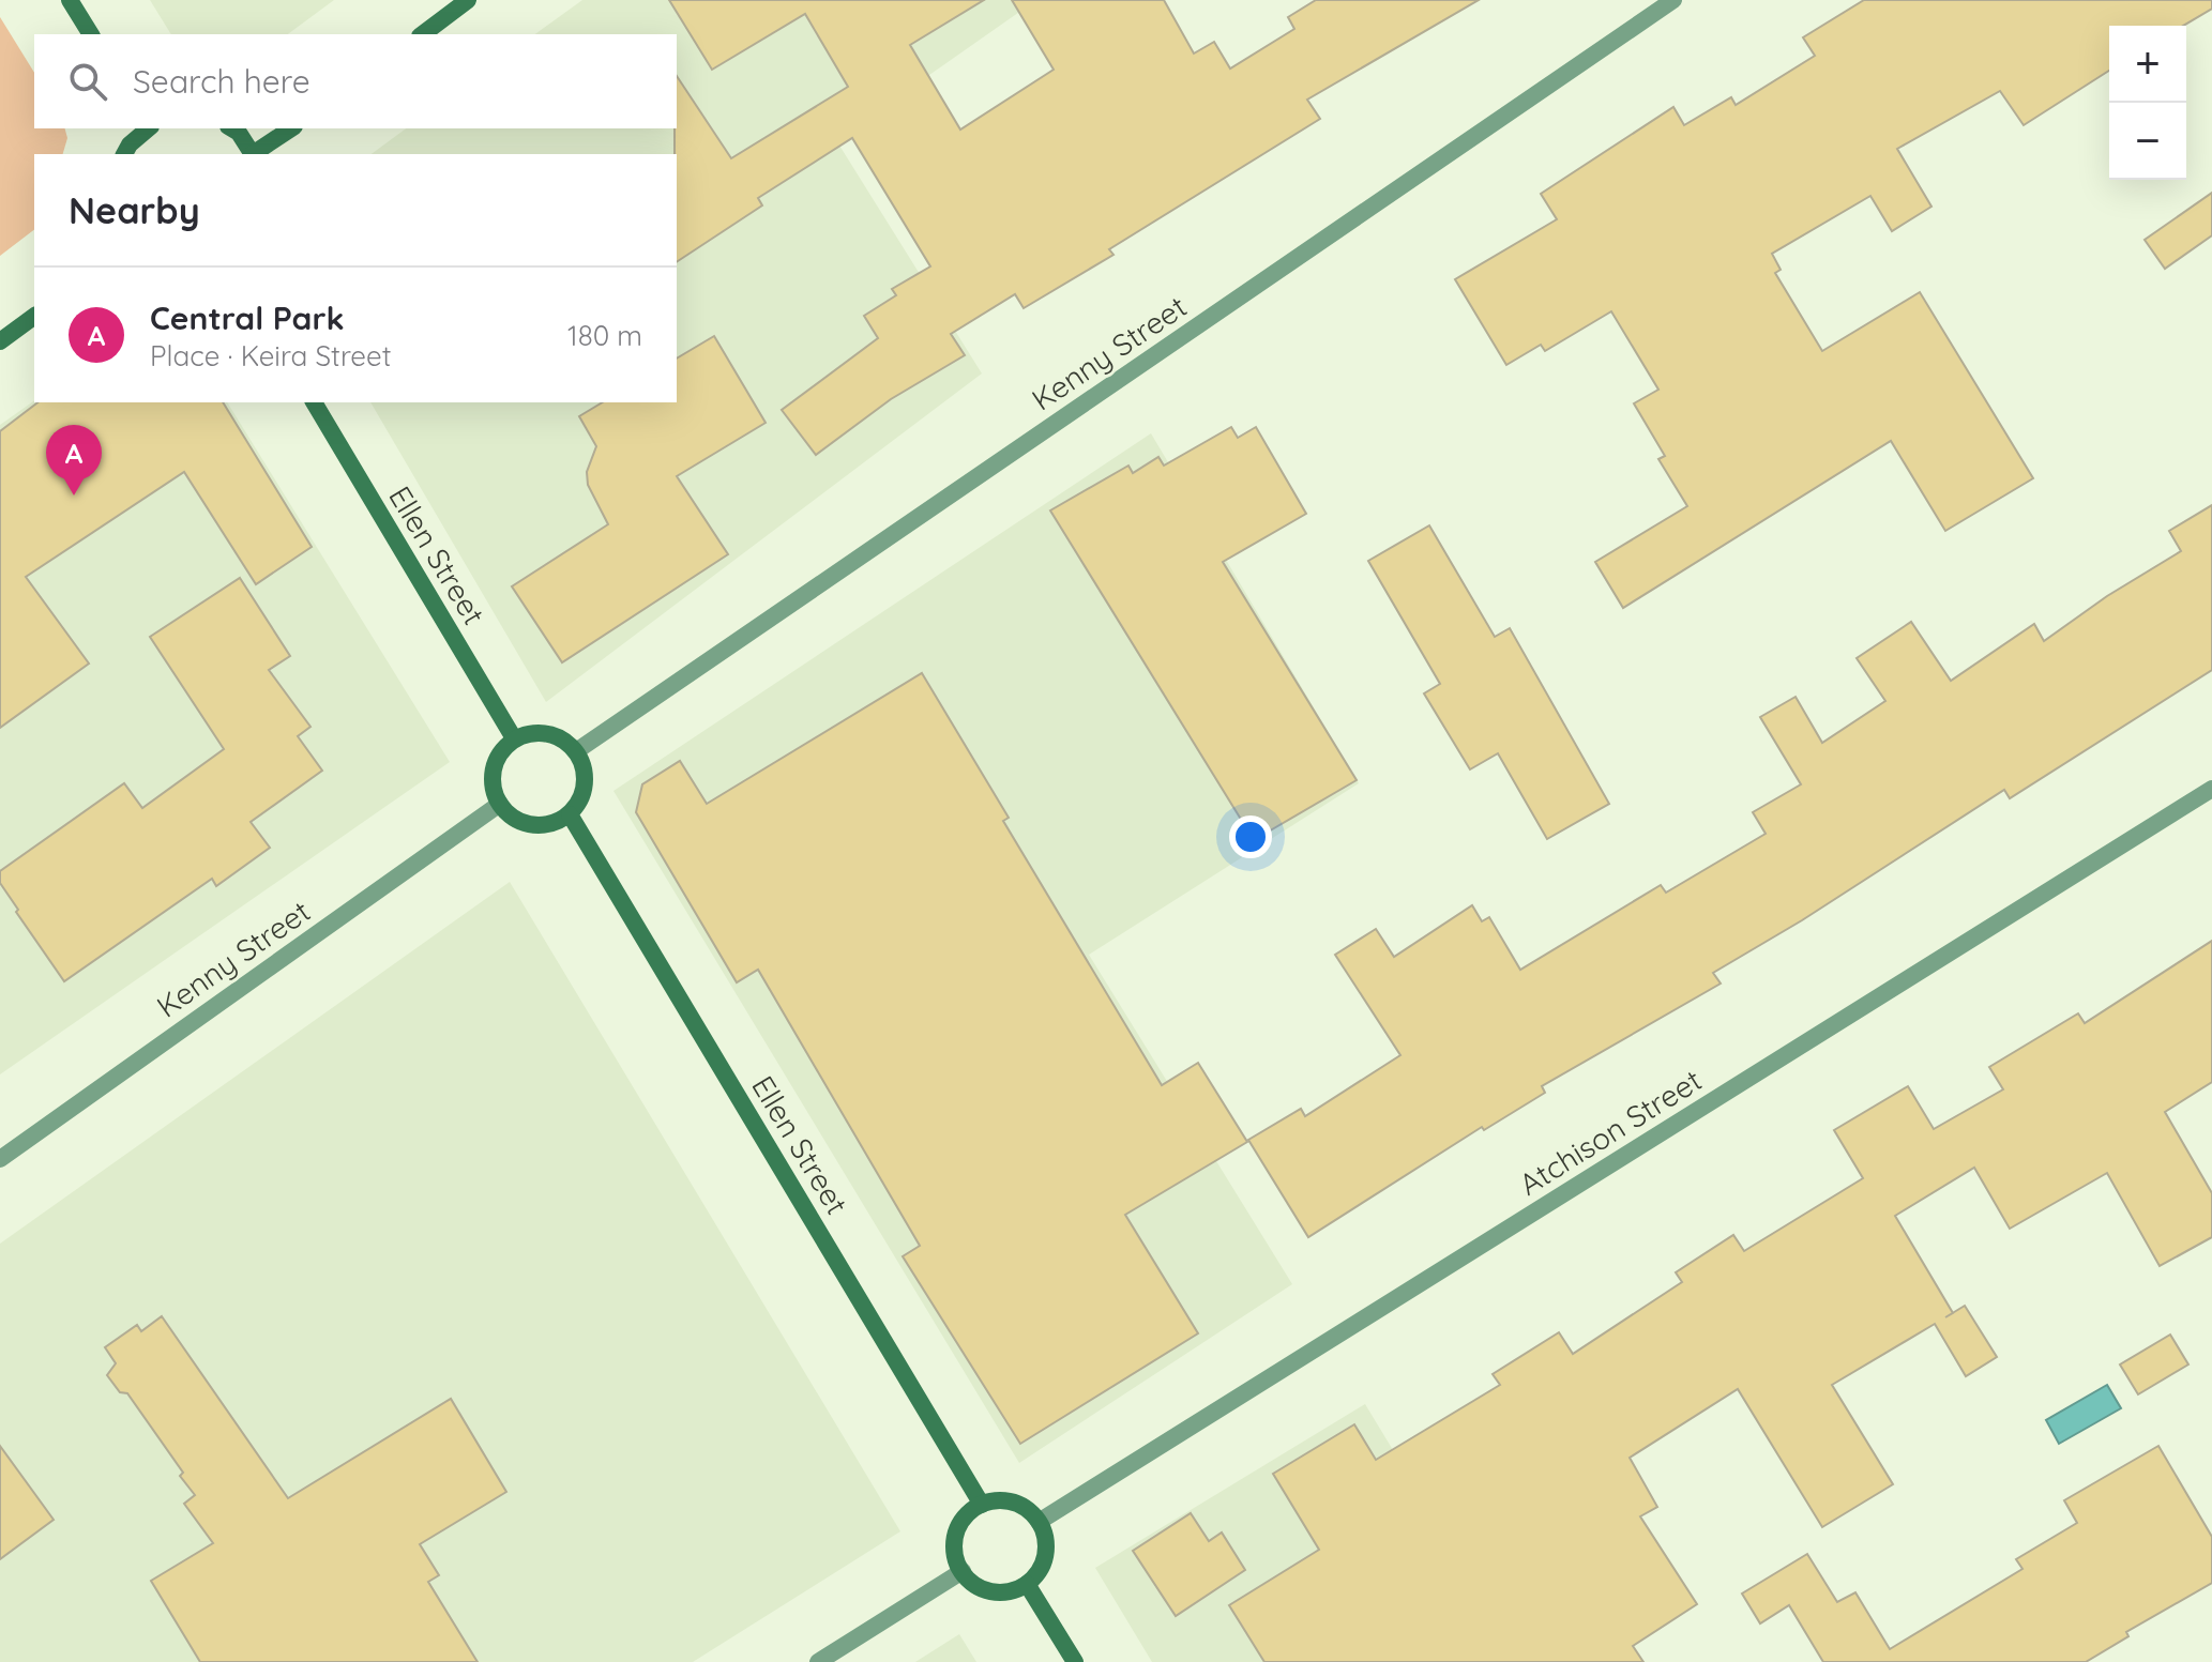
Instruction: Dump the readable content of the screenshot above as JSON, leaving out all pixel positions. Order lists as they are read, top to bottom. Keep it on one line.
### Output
{"streets":{"street":["Kenny Street","Ellen Street","Atchison Street"]},"crossings":[["Kenny Street","Ellen Street"],["Ellen Street","Atchison Street"]],"page":{"map_buttons":["+","−"],"search":"Search here","heading":"Nearby","list":[{"mark":"A","name":"Central Park","note":"Place · Keira Street","value":"180 m"}],"pins":"A"}}
